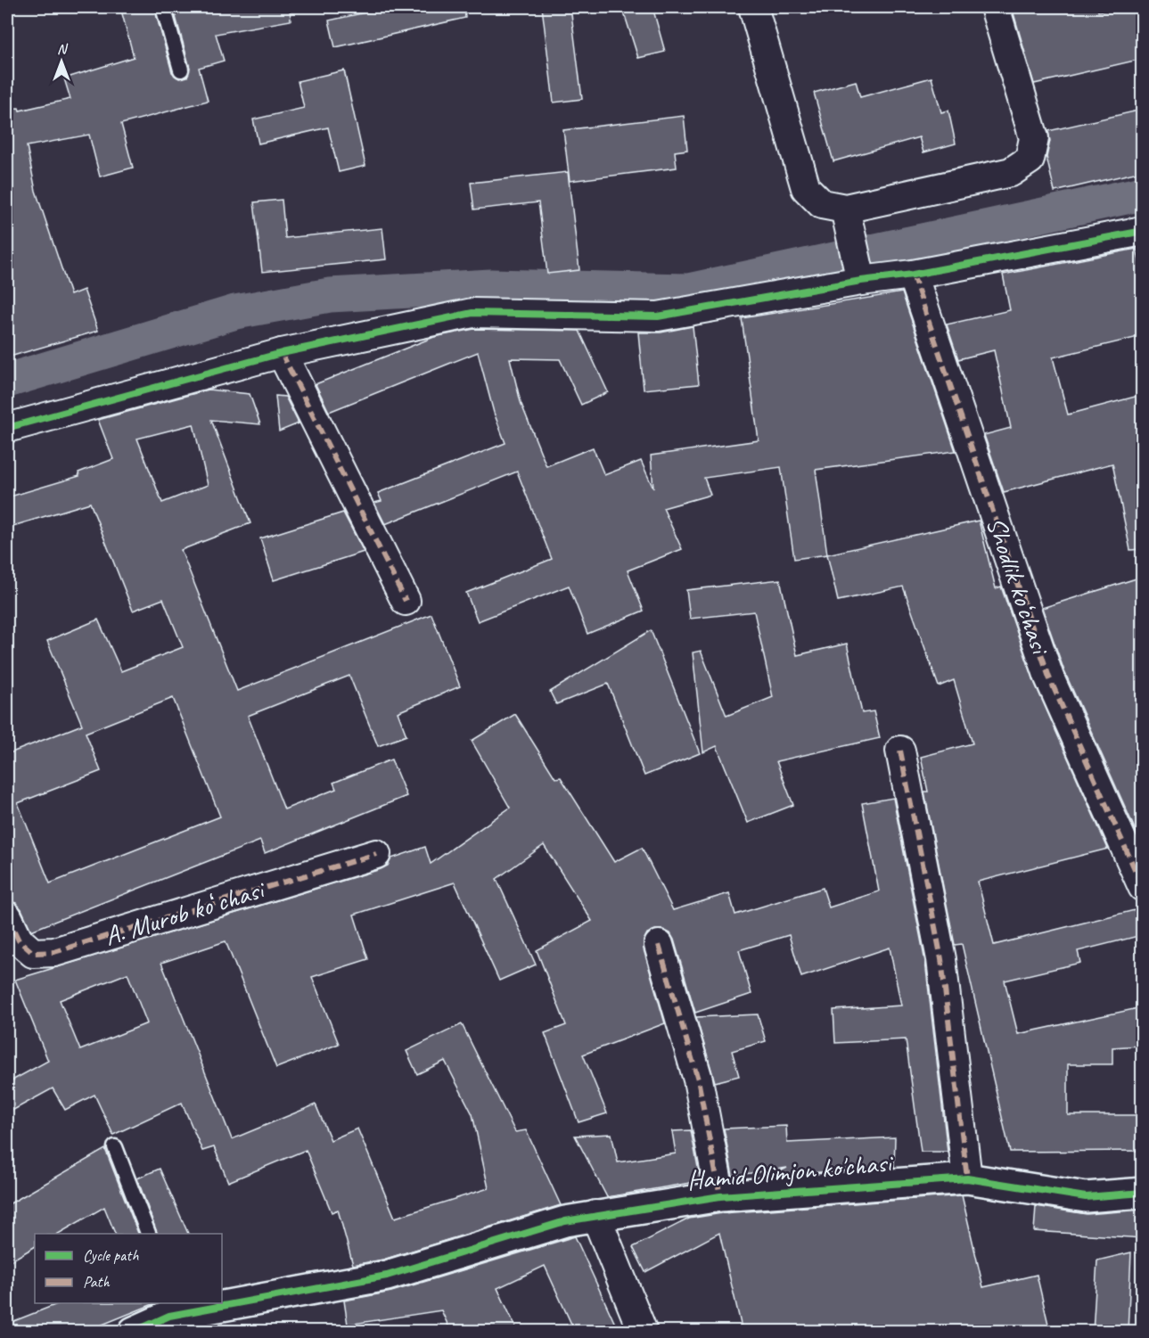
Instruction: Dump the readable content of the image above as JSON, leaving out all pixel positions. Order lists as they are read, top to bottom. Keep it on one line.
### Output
{"streets":{"street":["Shodlik ko‘chasi","A. Murob koʻchasi","Hamid Olimjon ko'chasi"]},"legend":["Cycle path","Path"],"north":"top"}
